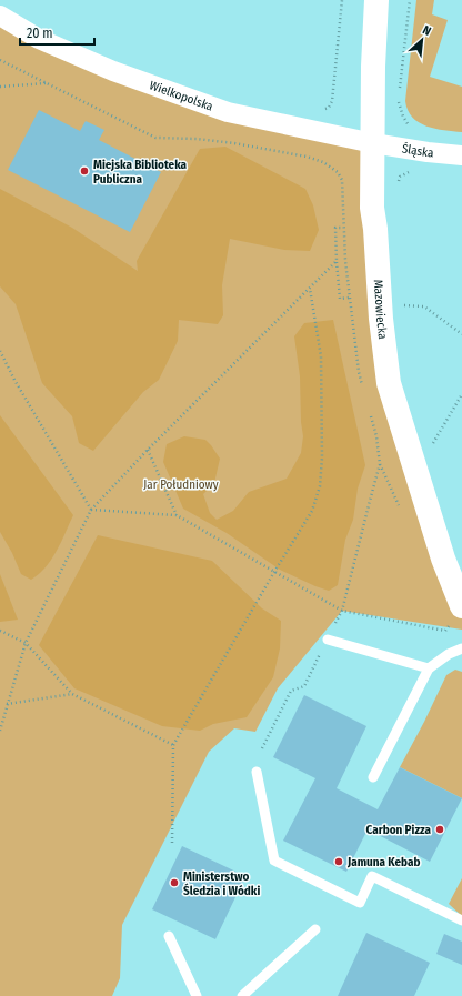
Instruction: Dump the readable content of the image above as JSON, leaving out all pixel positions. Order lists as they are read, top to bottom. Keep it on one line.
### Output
{"streets":{"street":["Wielkopolska","Śląska","Mazowiecka"]},"crossings":[["Wielkopolska","Śląska"],["Wielkopolska","Mazowiecka"],["Śląska","Mazowiecka"]],"parks":["Jar Południowy"],"places":["Miejska Biblioteka Publiczna","Carbon Pizza","Jamuna Kebab","Ministerstwo Śledzia i Wódki"],"scale_bar":"20 m","north":"top right"}
